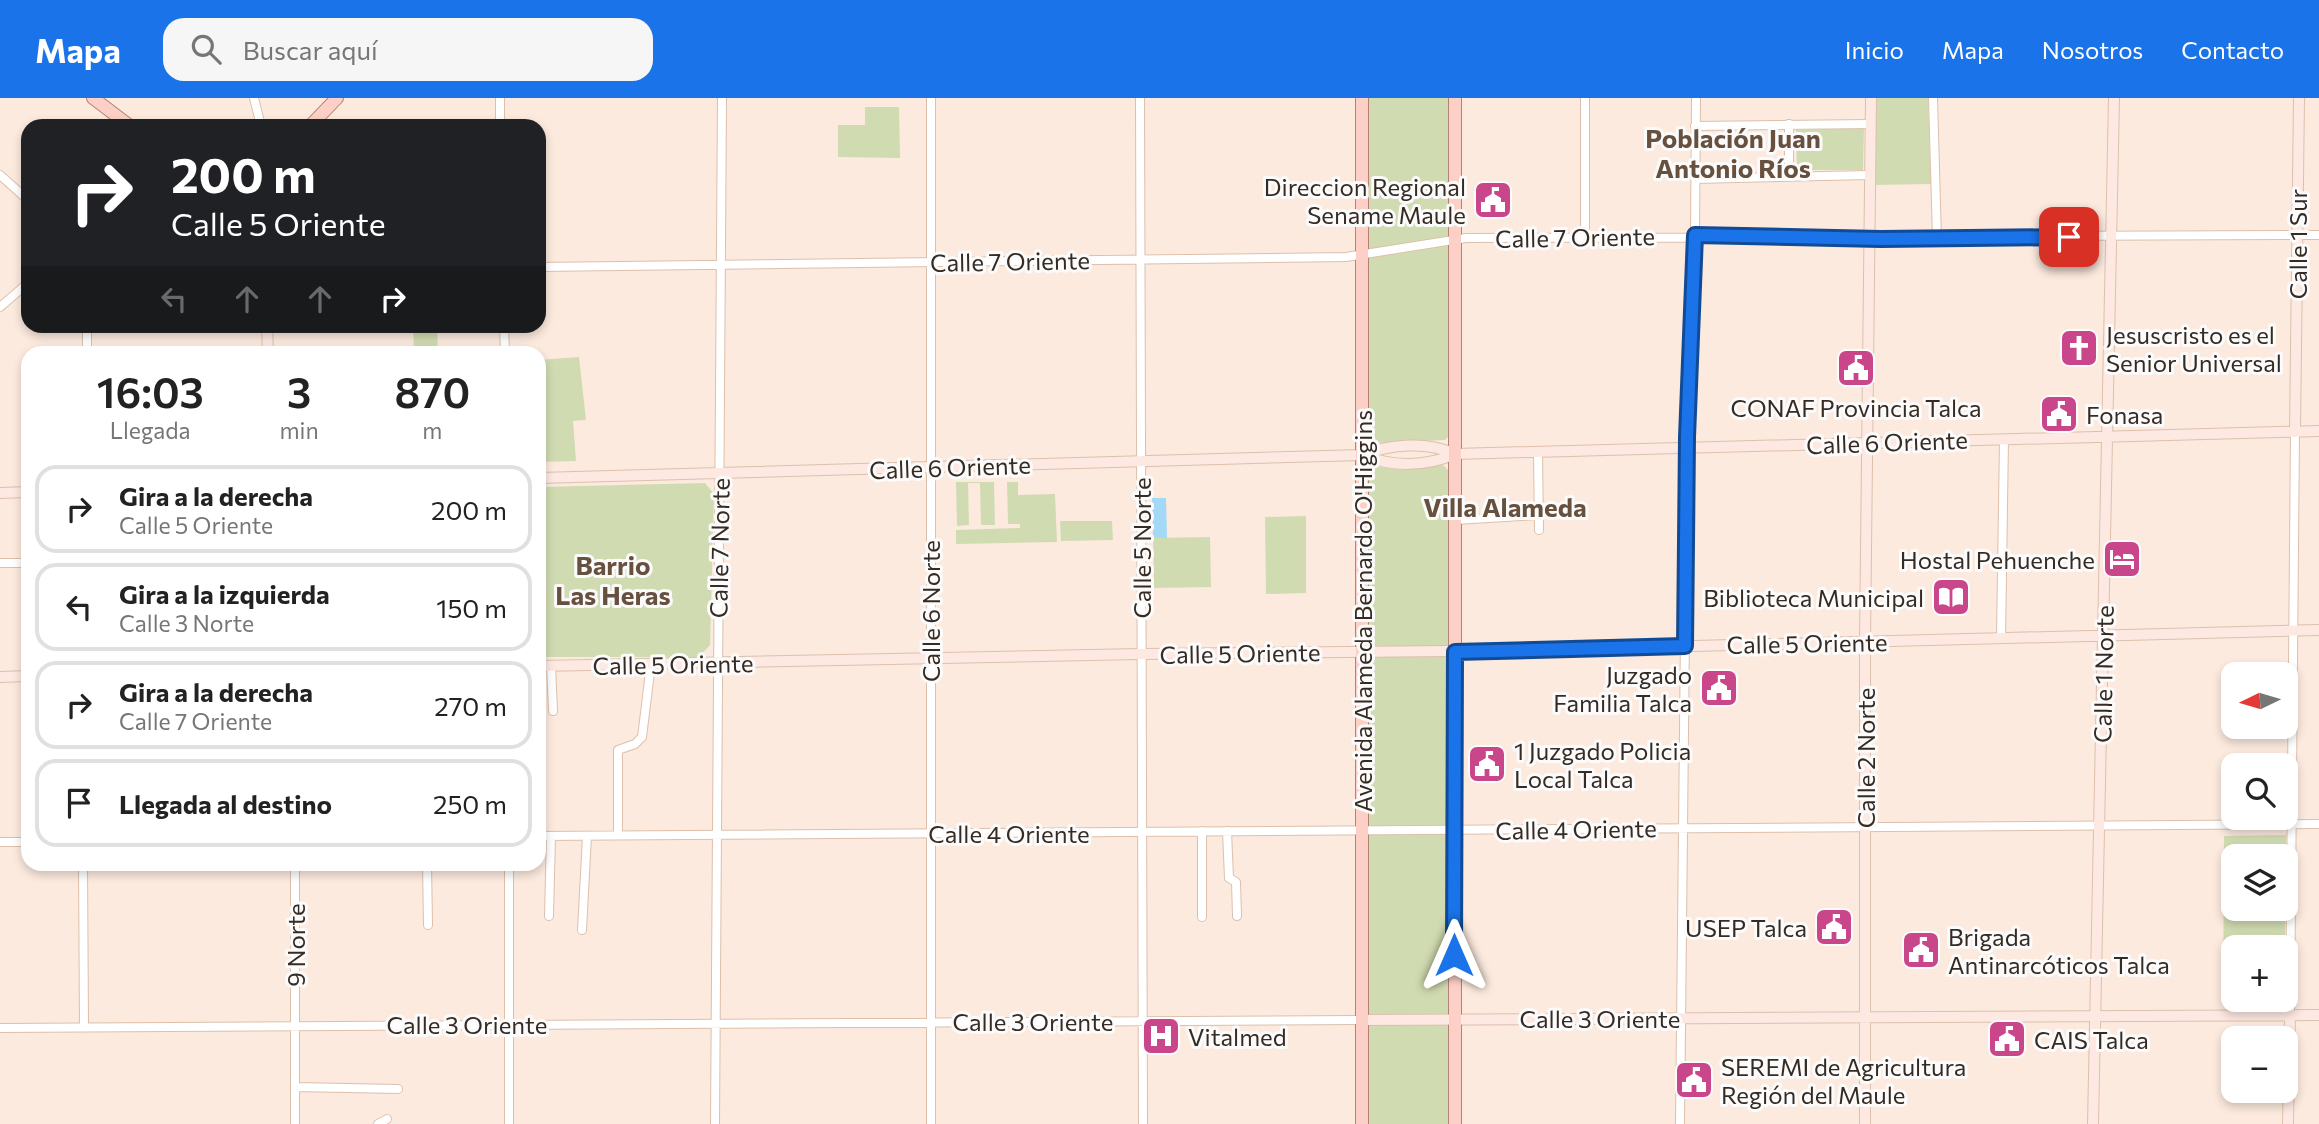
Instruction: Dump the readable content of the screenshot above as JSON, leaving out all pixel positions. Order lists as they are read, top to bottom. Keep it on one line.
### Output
{"streets":{"main road":["Calle 1 Sur","Calle 6 Oriente","Avenida Alameda Bernardo O'Higgins","Calle 5 Oriente","Calle 1 Norte","Calle 2 Norte","Calle 3 Oriente"],"street":["Calle 7 Oriente","Calle 7 Norte","Calle 5 Norte","Calle 6 Norte","Calle 4 Oriente","9 Norte"]},"crossings":[["Calle 7 Oriente","Calle 1 Sur"],["Calle 7 Oriente","Calle 7 Norte"],["Calle 7 Oriente","Calle 5 Norte"],["Calle 7 Oriente","Calle 6 Norte"],["Calle 7 Oriente","Avenida Alameda Bernardo O'Higgins"],["Calle 7 Oriente","Calle 1 Norte"],["Calle 7 Oriente","Calle 2 Norte"],["Calle 1 Sur","Calle 6 Oriente"],["Calle 6 Oriente","Calle 7 Norte"],["Calle 6 Oriente","Calle 5 Norte"],["Calle 6 Oriente","Calle 6 Norte"],["Calle 6 Oriente","Avenida Alameda Bernardo O'Higgins"],["Calle 6 Oriente","Calle 1 Norte"],["Calle 6 Oriente","Calle 2 Norte"],["Calle 7 Norte","Calle 5 Oriente"],["Calle 7 Norte","Calle 4 Oriente"],["Calle 7 Norte","Calle 3 Oriente"],["Calle 5 Norte","Calle 5 Oriente"],["Calle 5 Norte","Calle 4 Oriente"],["Calle 5 Norte","Calle 3 Oriente"],["Calle 6 Norte","Calle 5 Oriente"],["Calle 6 Norte","Calle 4 Oriente"],["Calle 6 Norte","Calle 3 Oriente"],["Avenida Alameda Bernardo O'Higgins","Calle 5 Oriente"],["Avenida Alameda Bernardo O'Higgins","Calle 4 Oriente"],["Avenida Alameda Bernardo O'Higgins","Calle 3 Oriente"],["Calle 5 Oriente","Calle 1 Norte"],["Calle 5 Oriente","Calle 2 Norte"],["Calle 1 Norte","Calle 4 Oriente"],["Calle 1 Norte","Calle 3 Oriente"],["Calle 2 Norte","Calle 4 Oriente"],["Calle 2 Norte","Calle 3 Oriente"],["9 Norte","Calle 3 Oriente"]],"districts":["Población Juan Antonio Ríos","Villa Alameda","Barrio Las Heras"],"places":{"public building":["Direccion Regional Sename Maule","CONAF Provincia Talca","Fonasa","Juzgado Familia Talca","1 Juzgado Policia Local Talca","USEP Talca","Brigada Antinarcóticos Talca","CAIS Talca","SEREMI de Agricultura Región del Maule"],"church":["Jesuscristo es el Senior Universal"],"hotel":["Hostal Pehuenche"],"library":["Biblioteca Municipal"],"hospital":["Vitalmed"]},"north":"left","page":{"header":"Mapa","search":"Buscar aquí","nav":["Inicio","Mapa","Nosotros","Contacto"],"turn":["200 m","Calle 5 Oriente"],"eta":["16:03","Llegada","3","min","870","m"],"list":[{"name":"Gira a la derecha","note":"Calle 5 Oriente","value":"200 m"},{"name":"Gira a la izquierda","note":"Calle 3 Norte","value":"150 m"},{"name":"Gira a la derecha","note":"Calle 7 Oriente","value":"270 m"},{"name":"Llegada al destino","value":"250 m"}],"map_buttons":["+","−"]}}
